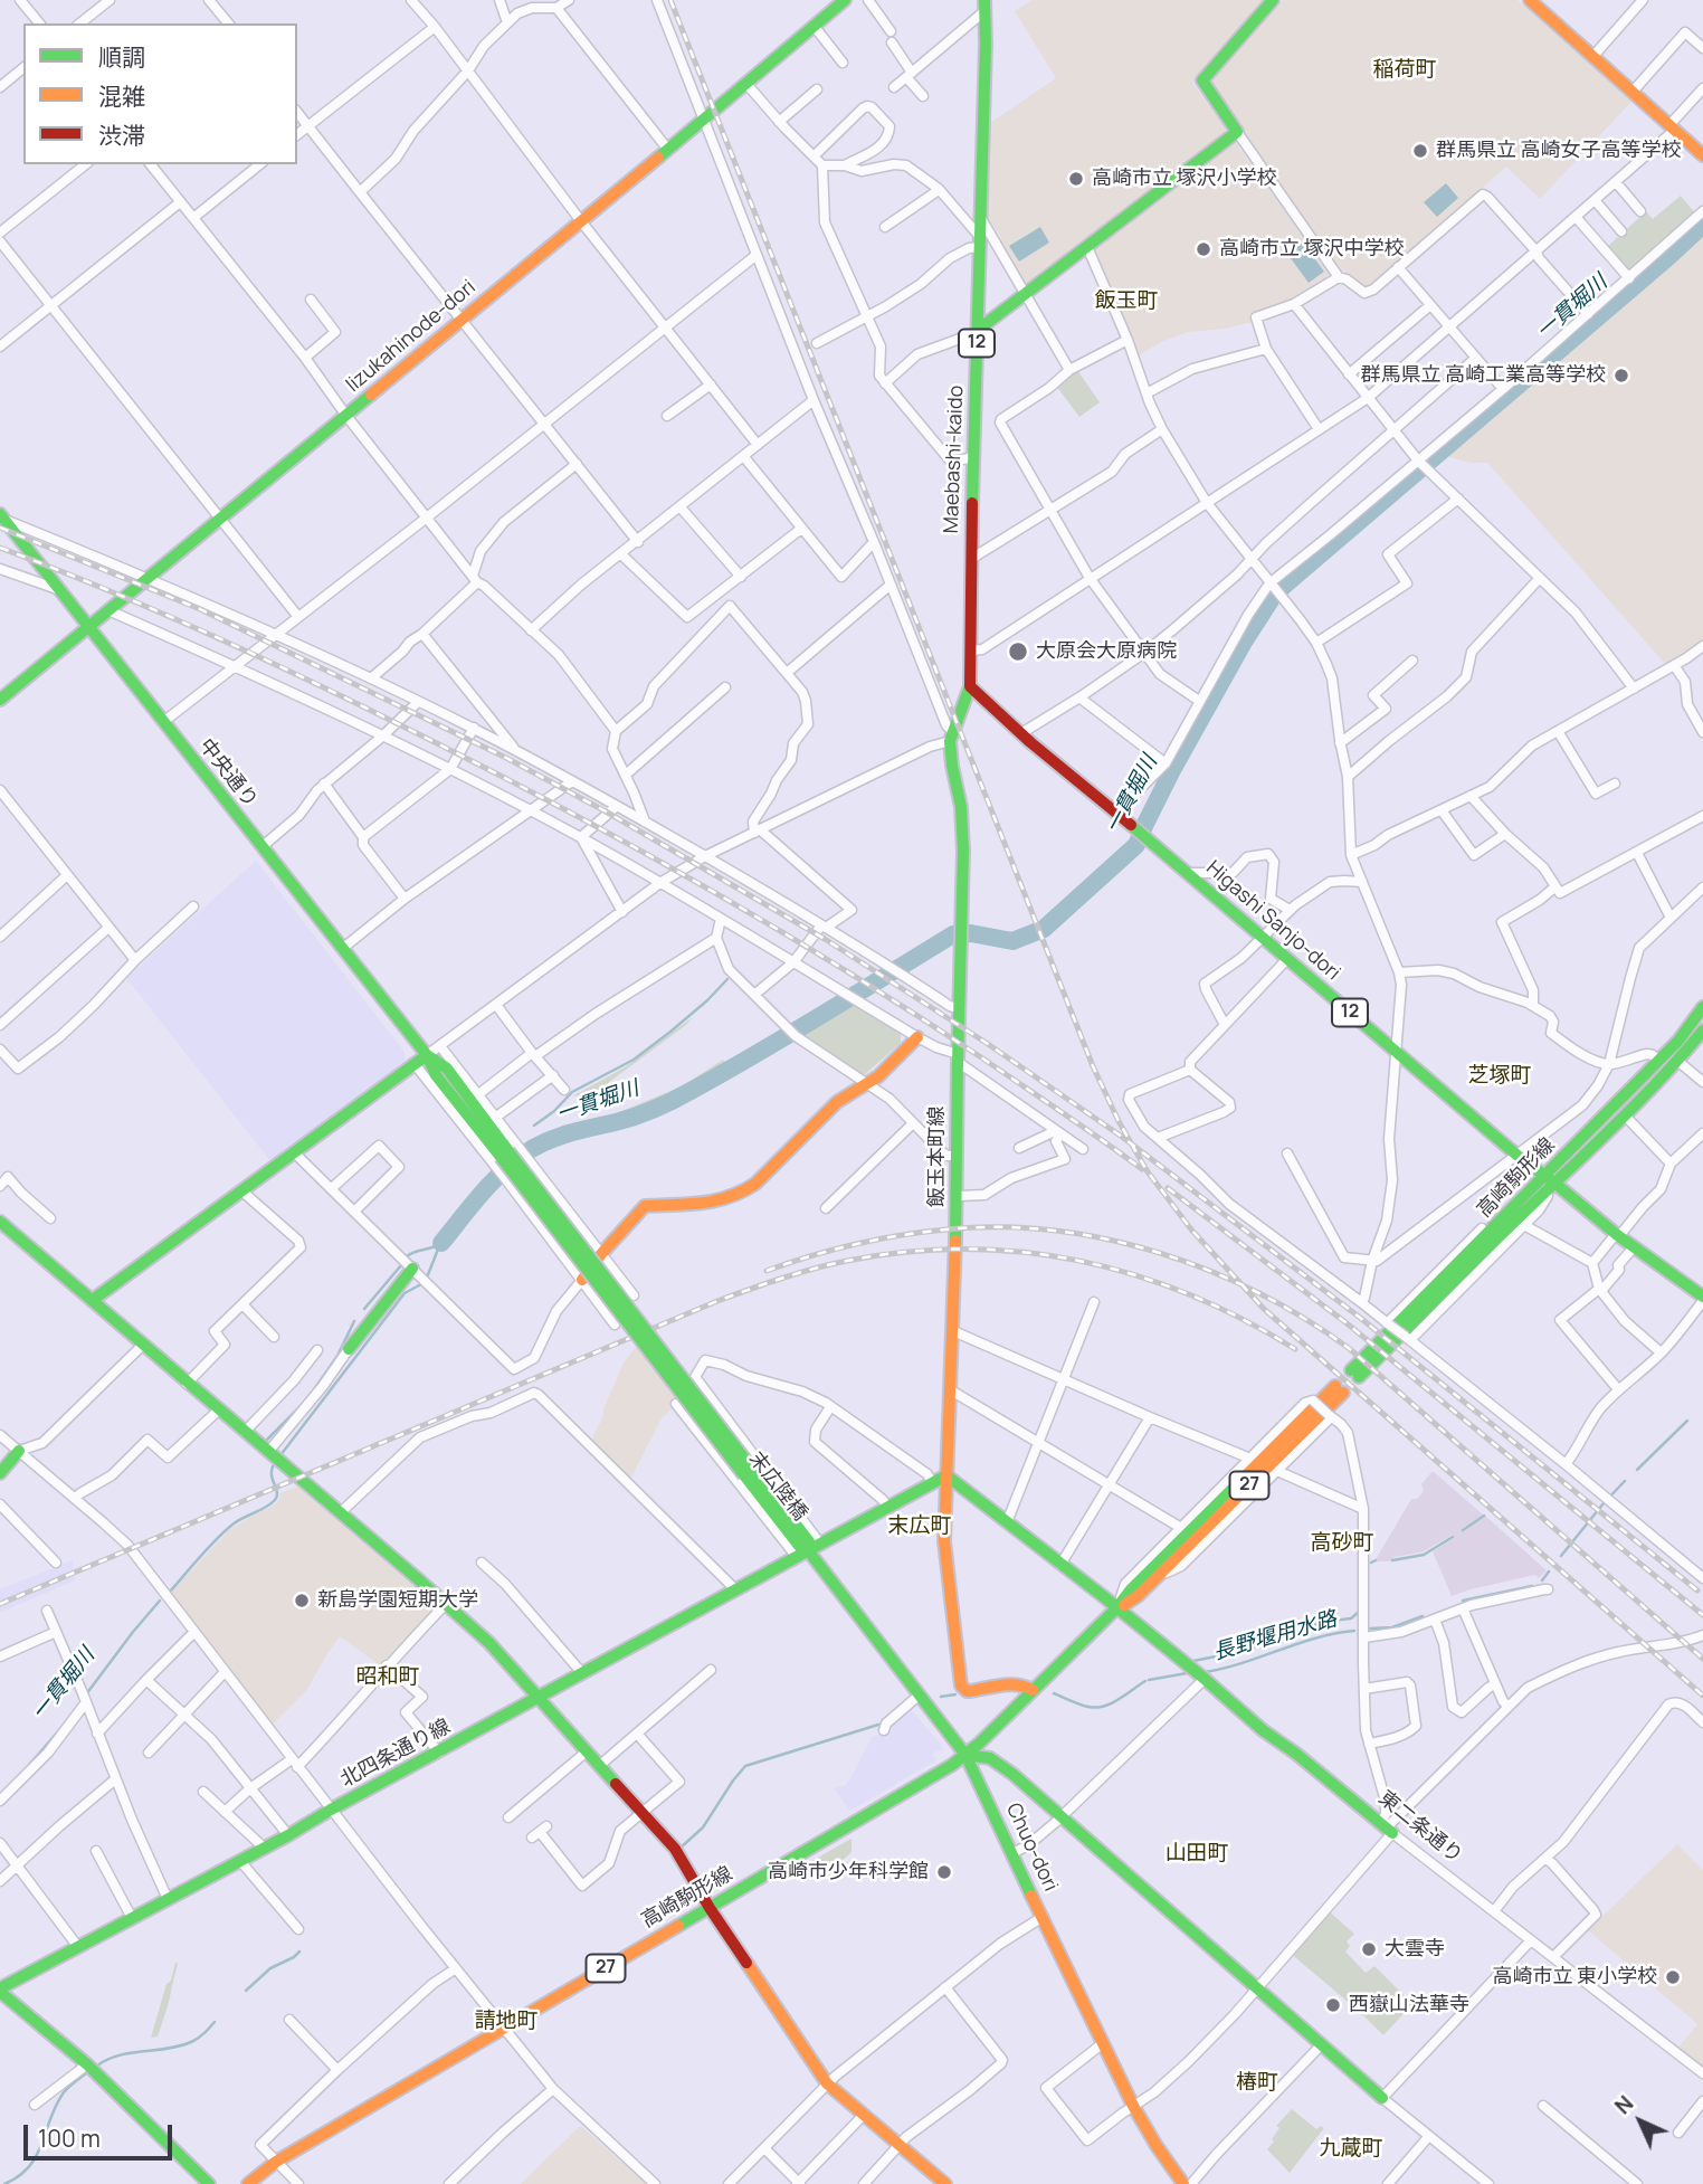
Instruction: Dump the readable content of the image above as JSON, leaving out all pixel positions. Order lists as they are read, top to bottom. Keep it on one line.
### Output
{"streets":{"street":["Iizukahinode-dori","12","Maebashi-kaido","中央通り","Higashi Sanjo-dori","飯玉本町線","高崎駒形線","27","末広陸橋","北四条通り線","東二条通り","Chuo-dori"]},"crossings":[["Iizukahinode-dori","中央通り"],["Maebashi-kaido","Higashi Sanjo-dori"],["Maebashi-kaido","飯玉本町線"],["中央通り","末広陸橋"],["Higashi Sanjo-dori","飯玉本町線"],["Higashi Sanjo-dori","高崎駒形線"],["飯玉本町線","高崎駒形線"],["飯玉本町線","東二条通り"],["高崎駒形線","東二条通り"],["高崎駒形線","Chuo-dori"],["末広陸橋","北四条通り線"],["末広陸橋","Chuo-dori"],["北四条通り線","Chuo-dori"]],"districts":["稲荷町","飯玉町","芝塚町","末広町","高砂町","昭和町","山田町","請地町","椿町","九蔵町"],"water":["一貫堀川","長野堰用水路"],"places":["群馬県立 高崎女子高等学校","高崎市立 塚沢小学校","高崎市立 塚沢中学校","群馬県立 高崎工業高等学校","大原会大原病院","新島学園短期大学","高崎市少年科学館","大雲寺","高崎市立 東小学校","西嶽山法華寺"],"legend":["順調","混雑","渋滞"],"scale_bar":"100 m","north":"top left"}
